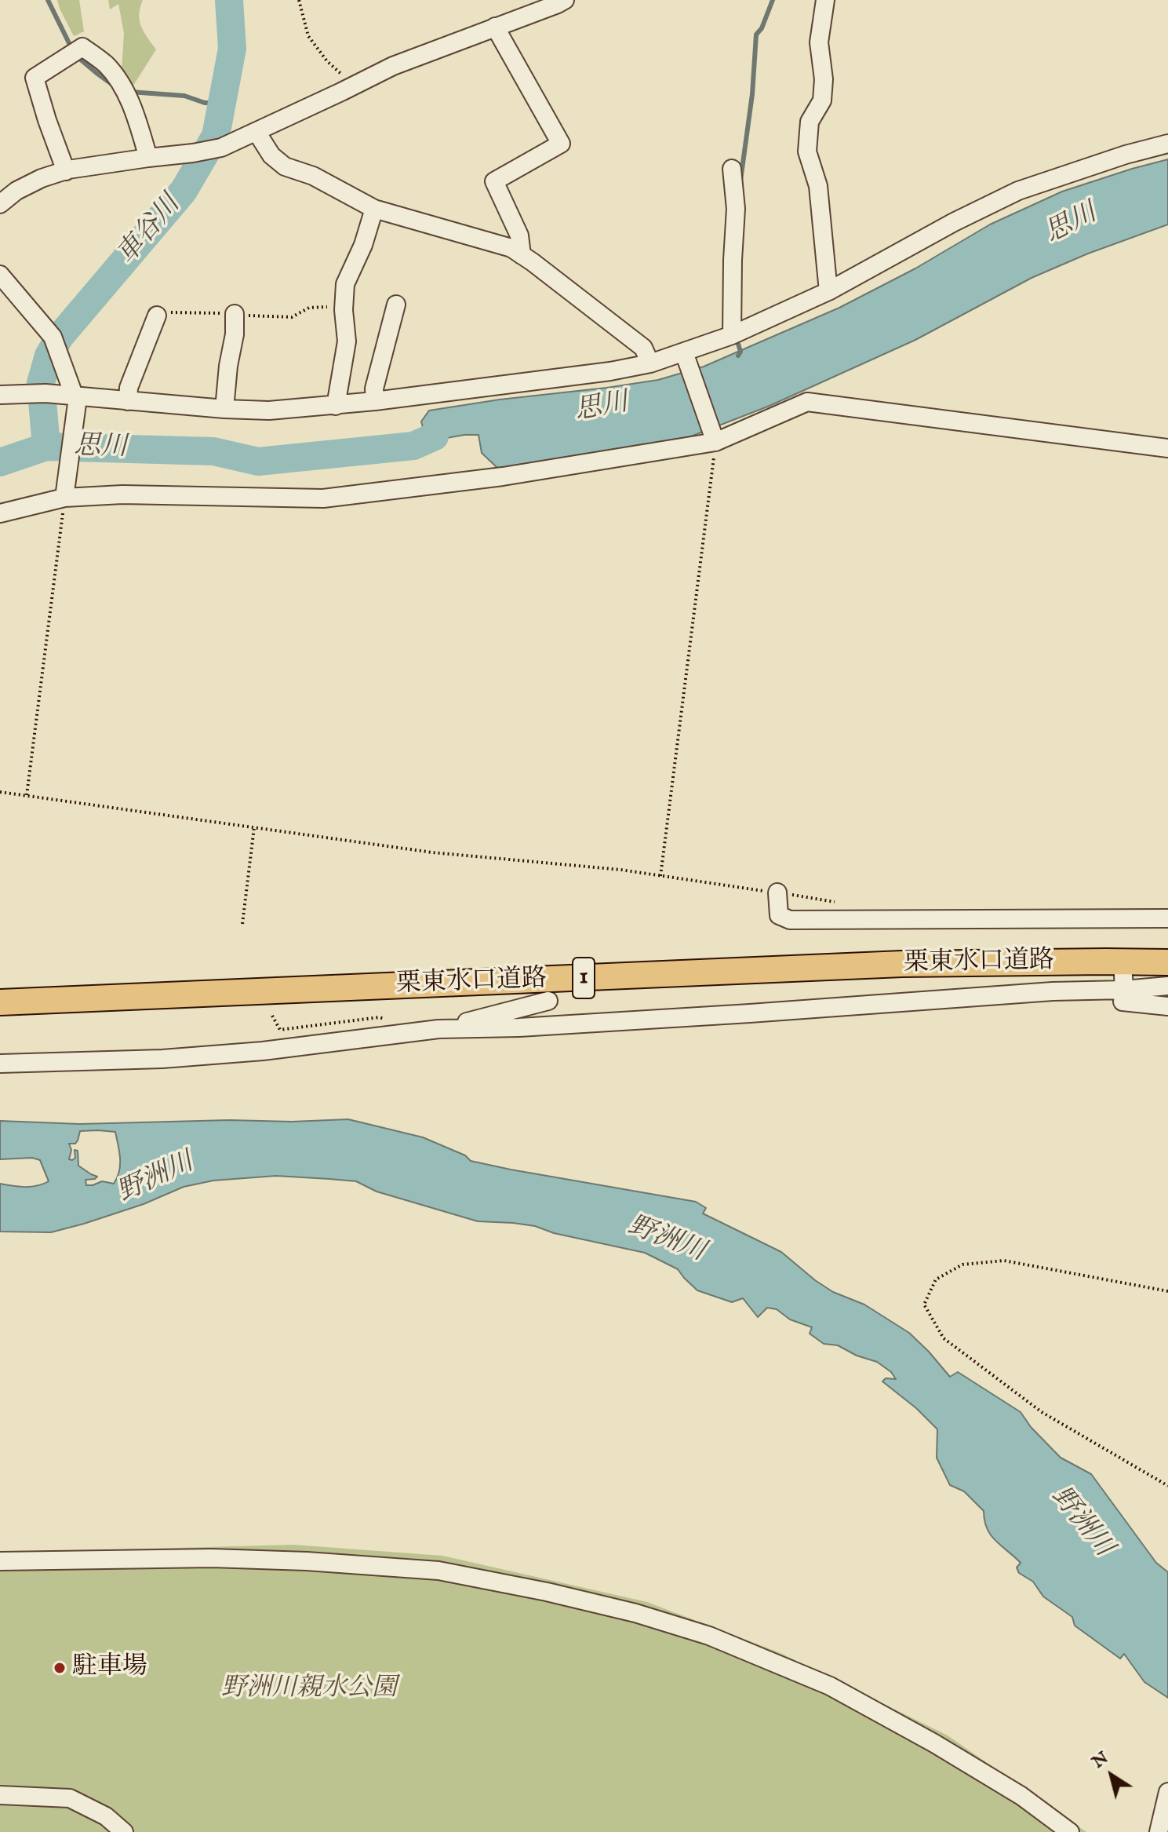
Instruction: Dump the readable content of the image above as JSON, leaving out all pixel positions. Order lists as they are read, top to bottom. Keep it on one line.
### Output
{"streets":{"highway":["栗東水口道路","1"]},"water":["思川","車谷川","野洲川"],"parks":["野洲川親水公園"],"places":["駐車場"],"north":"top left"}
